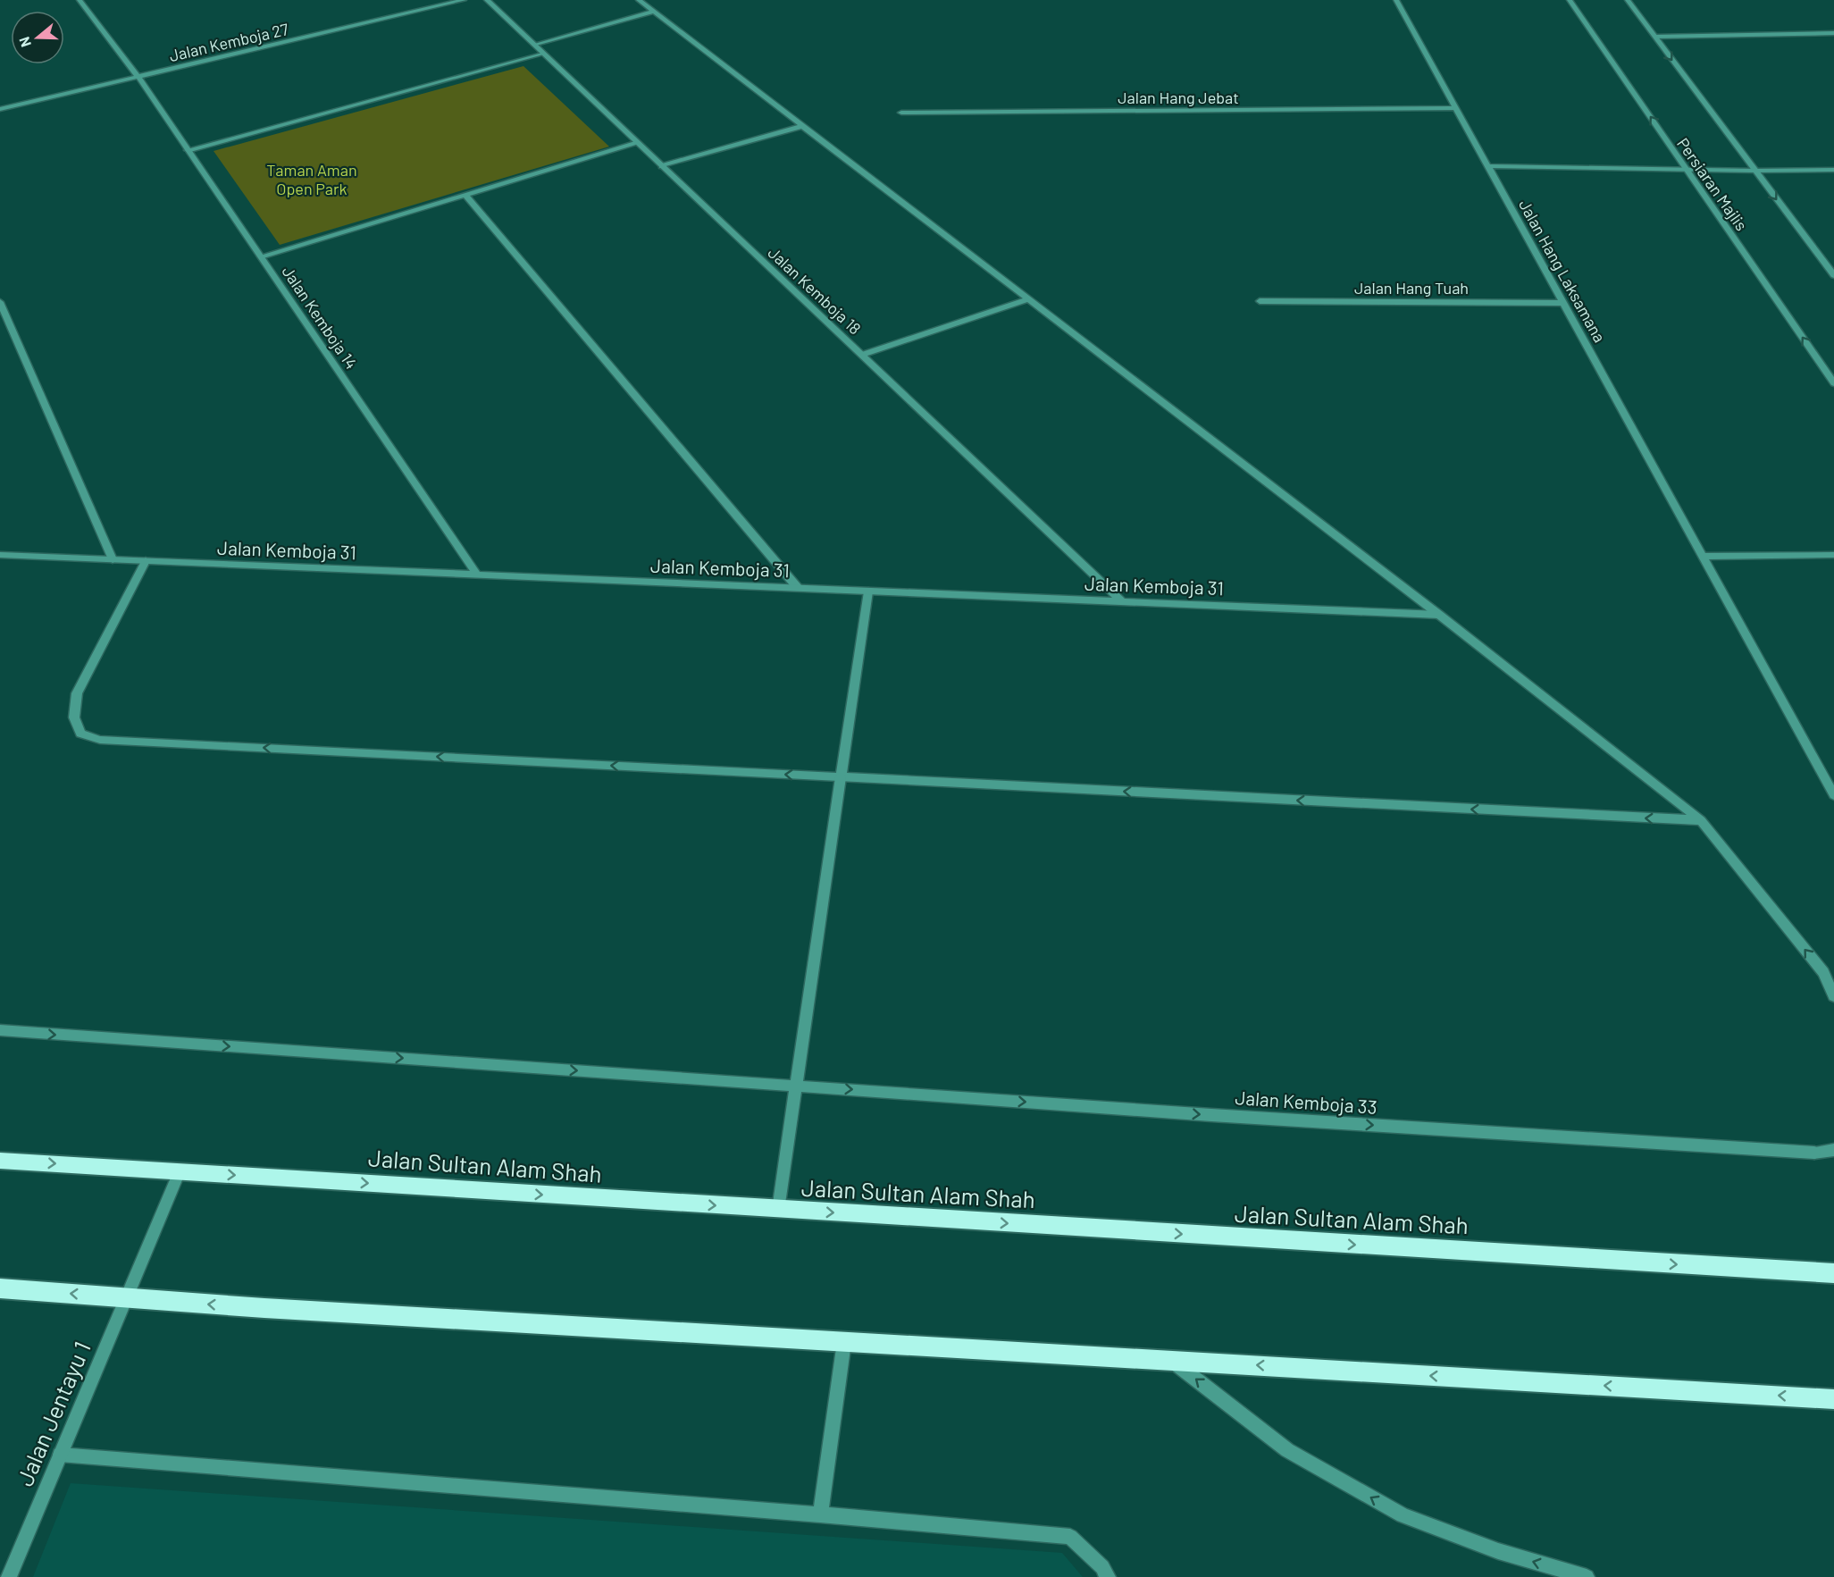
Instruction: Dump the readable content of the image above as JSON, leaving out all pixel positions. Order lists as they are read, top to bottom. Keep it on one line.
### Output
{"streets":{"highway":["Jalan Sultan Alam Shah"],"street":["Jalan Kemboja 27","Jalan Hang Jebat","Persiaran Majlis","Jalan Hang Laksamana","Jalan Hang Tuah","Jalan Kemboja 18","Jalan Kemboja 14","Jalan Kemboja 31","Jalan Kemboja 33","Jalan Jentayu 1"]},"crossings":[["Jalan Kemboja 27","Jalan Kemboja 14"],["Jalan Hang Jebat","Jalan Hang Laksamana"],["Jalan Hang Laksamana","Jalan Hang Tuah"],["Jalan Kemboja 18","Jalan Kemboja 31"],["Jalan Kemboja 14","Jalan Kemboja 31"],["Jalan Sultan Alam Shah","Jalan Jentayu 1"]],"one_way":["Jalan Kemboja 33"],"parks":["Taman Aman Open Park"],"north":"left"}
